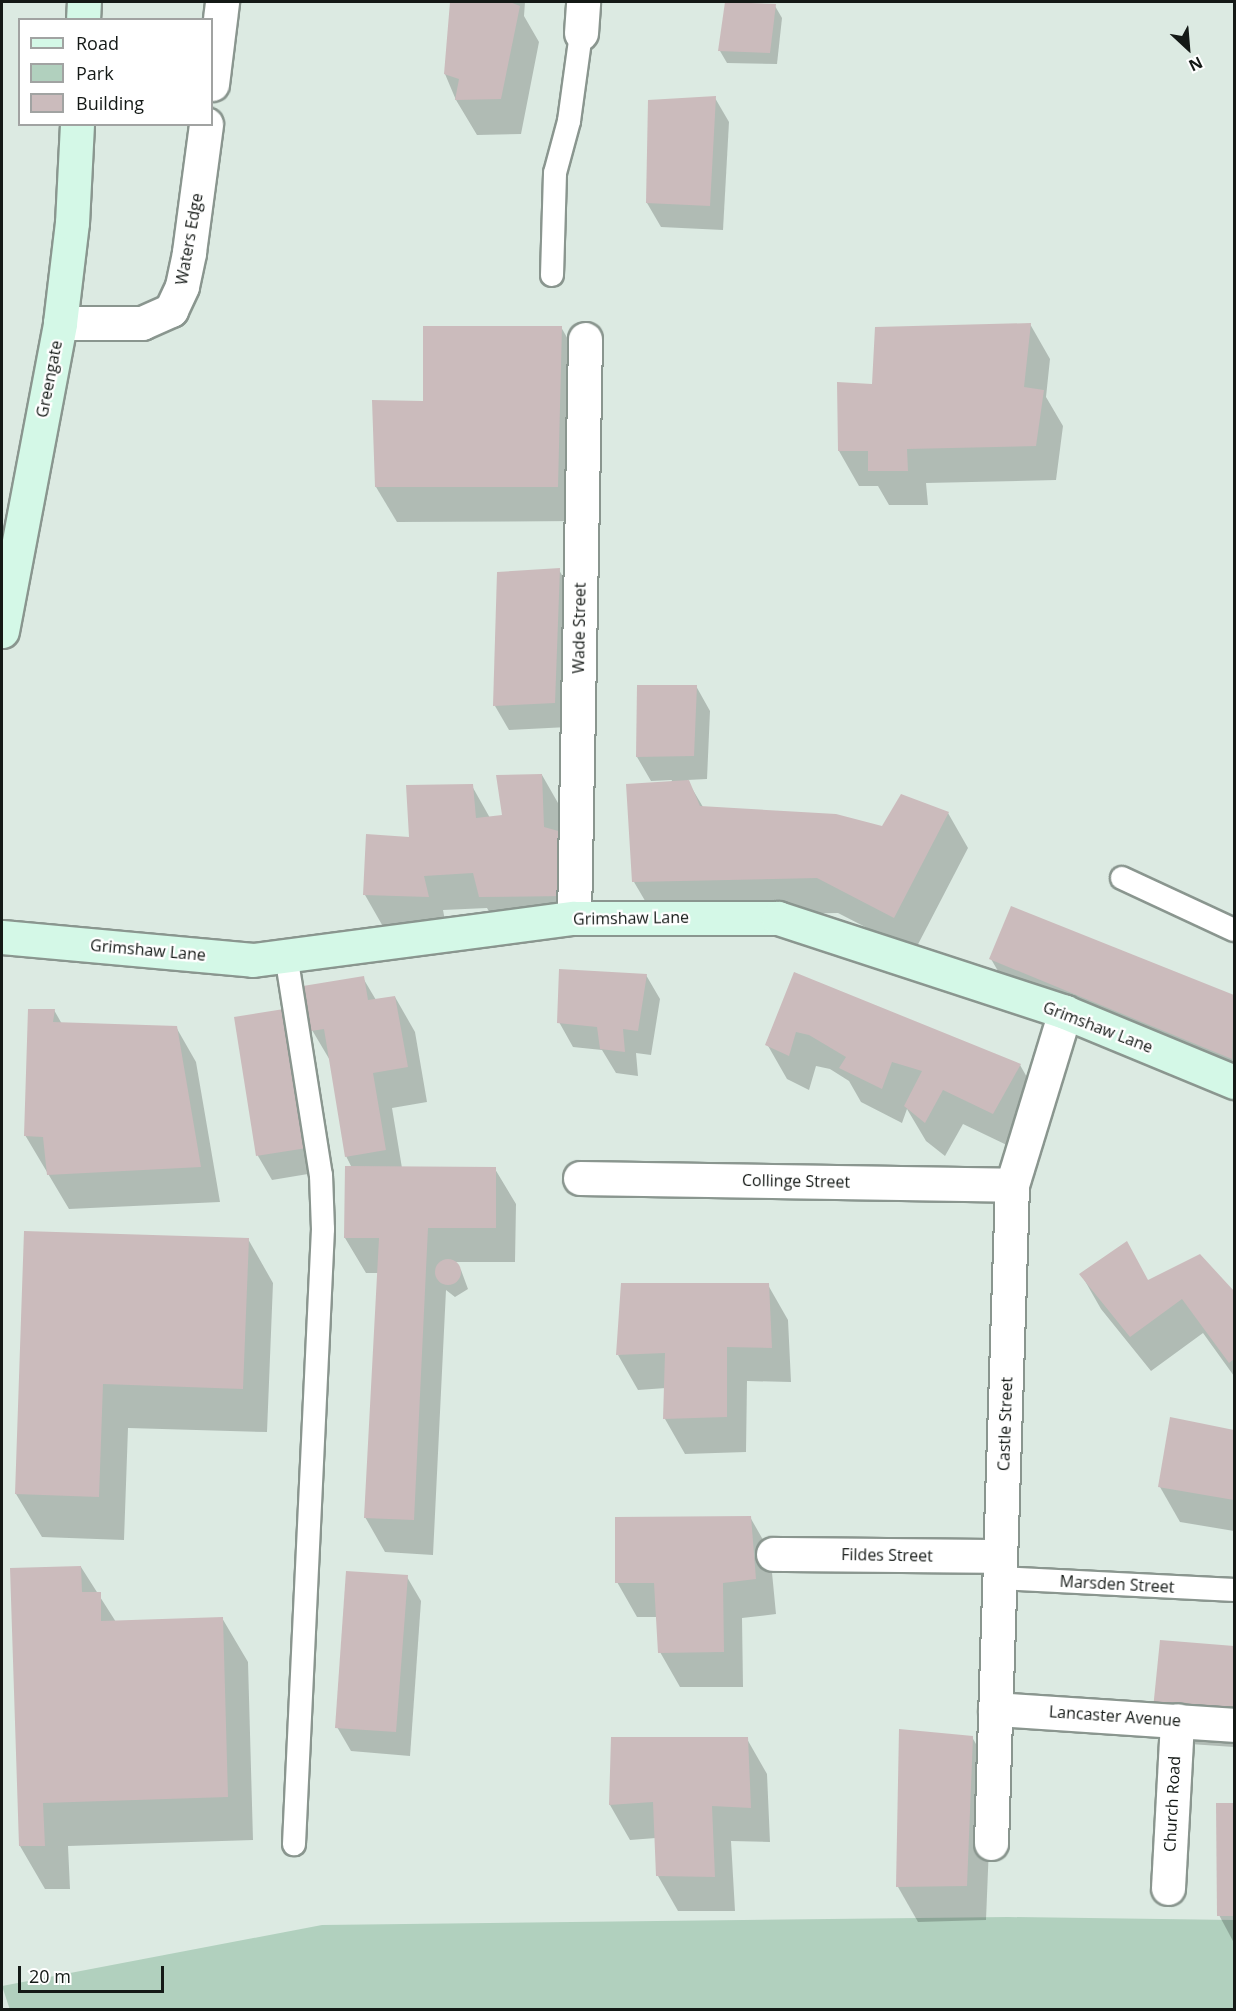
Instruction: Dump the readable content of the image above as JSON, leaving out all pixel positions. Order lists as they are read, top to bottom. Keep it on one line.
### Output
{"streets":{"main road":["Greengate","Grimshaw Lane"],"street":["Waters Edge","Wade Street","Collinge Street","Castle Street","Fildes Street","Lancaster Avenue","Church Road"],"lane":["Marsden Street"]},"crossings":[["Waters Edge","Greengate"],["Wade Street","Grimshaw Lane"],["Grimshaw Lane","Castle Street"],["Collinge Street","Castle Street"],["Castle Street","Fildes Street"],["Castle Street","Marsden Street"],["Castle Street","Lancaster Avenue"],["Fildes Street","Marsden Street"],["Lancaster Avenue","Church Road"]],"legend":["Road","Park","Building"],"scale_bar":"20 m","north":"bottom right"}
